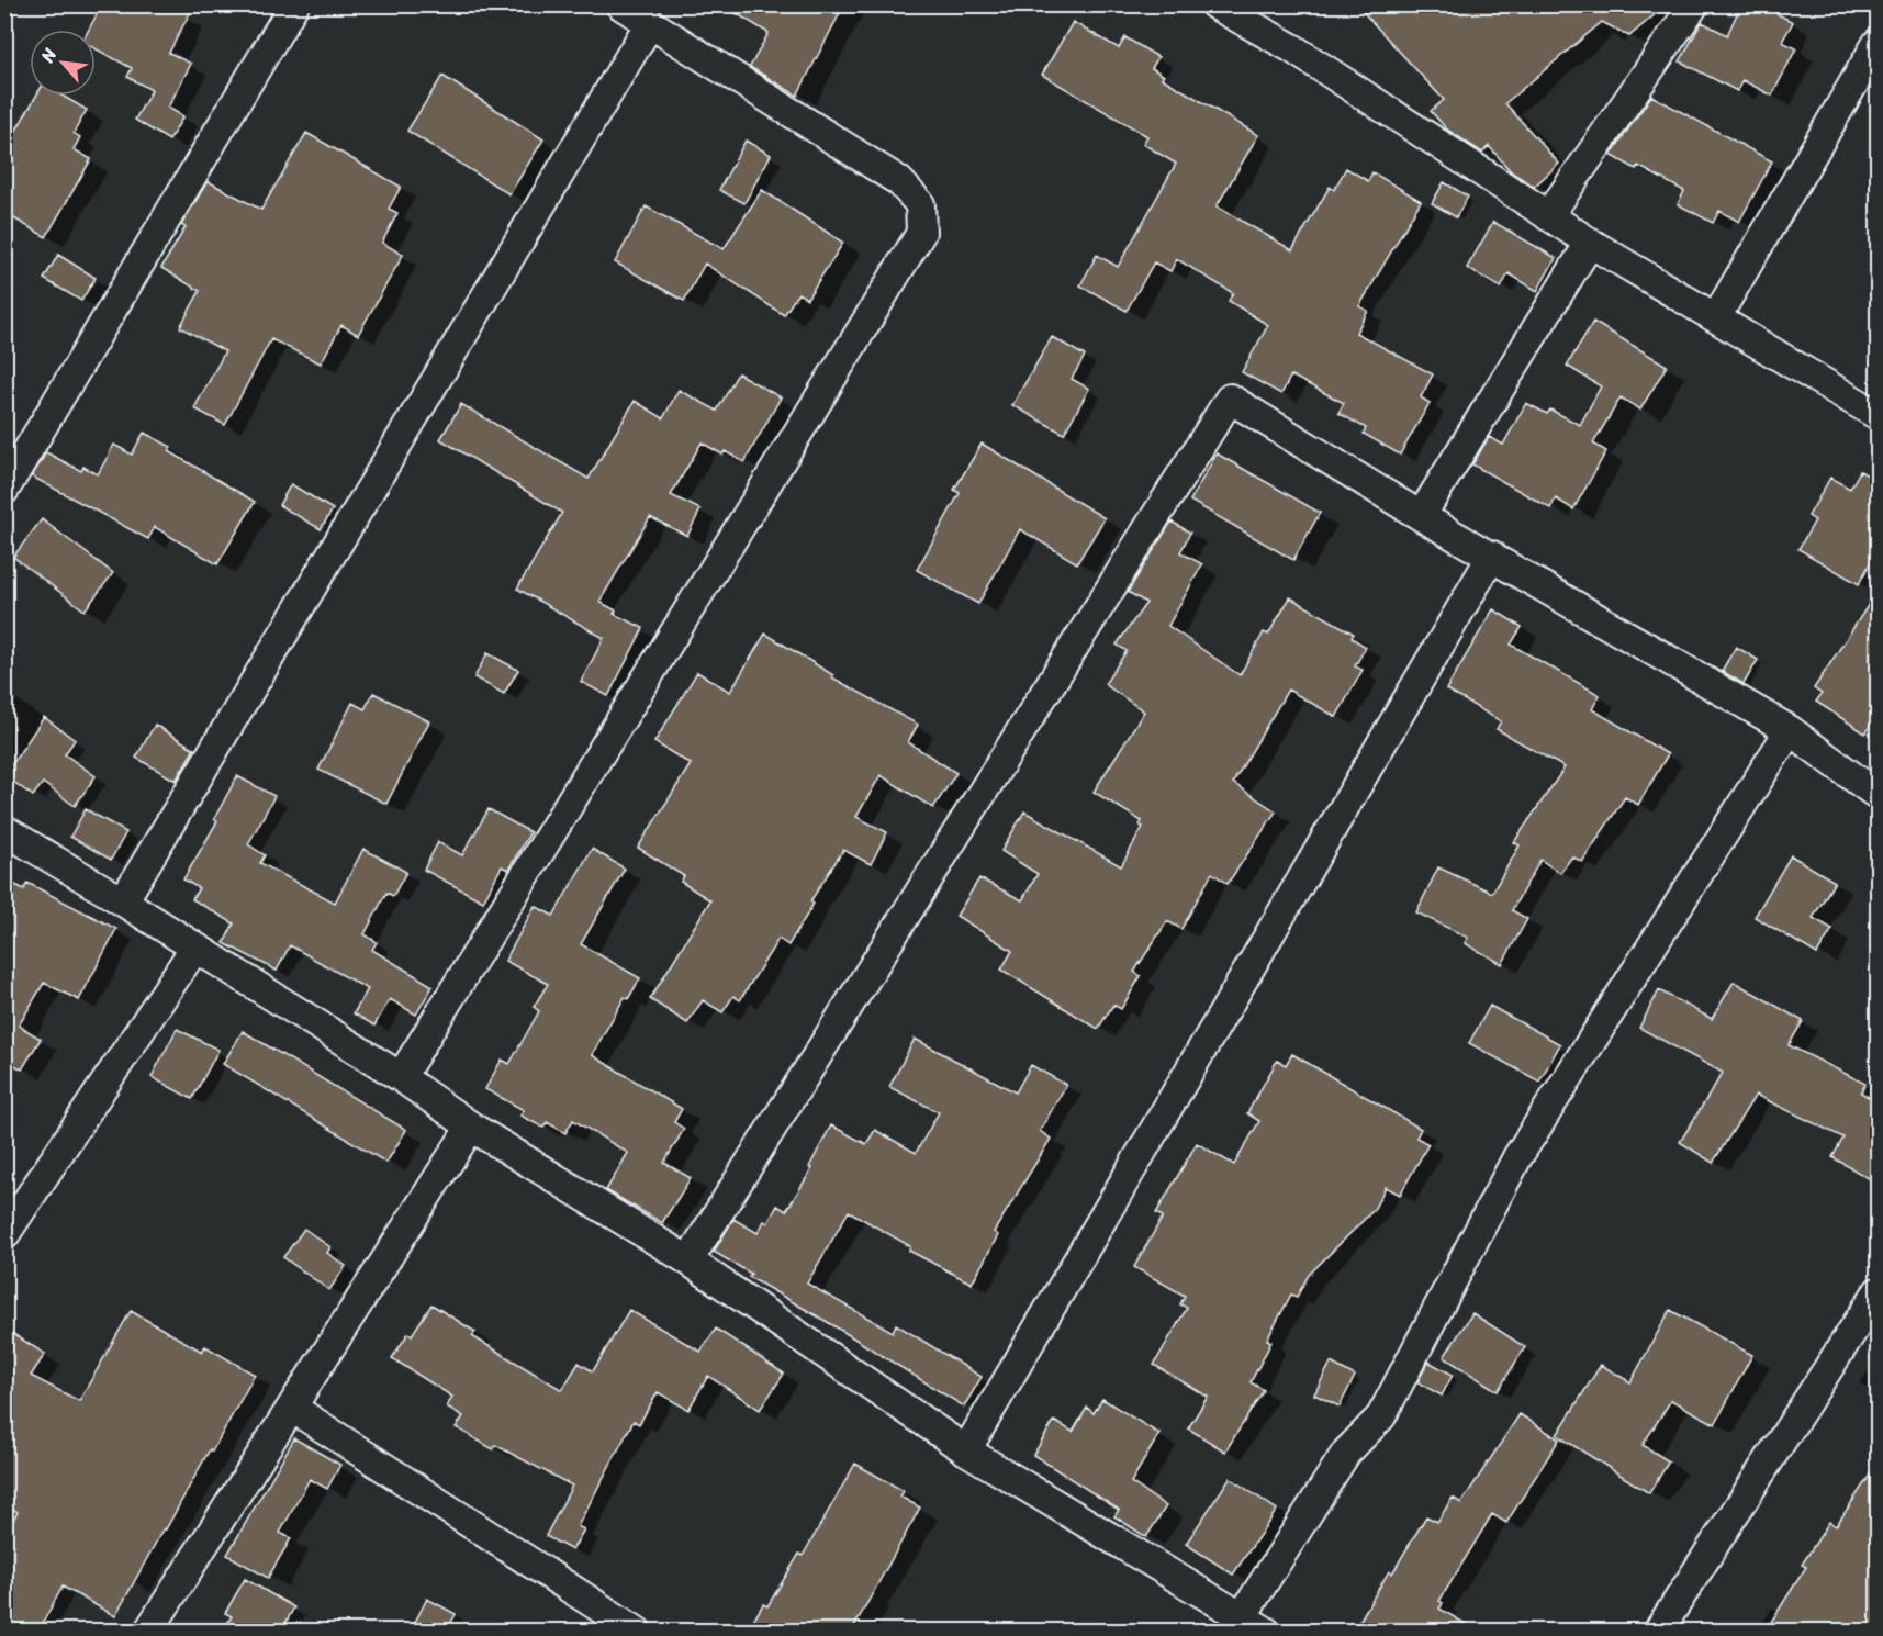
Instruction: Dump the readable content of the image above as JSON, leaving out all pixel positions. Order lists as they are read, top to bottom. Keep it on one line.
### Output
{"north":"top left"}
